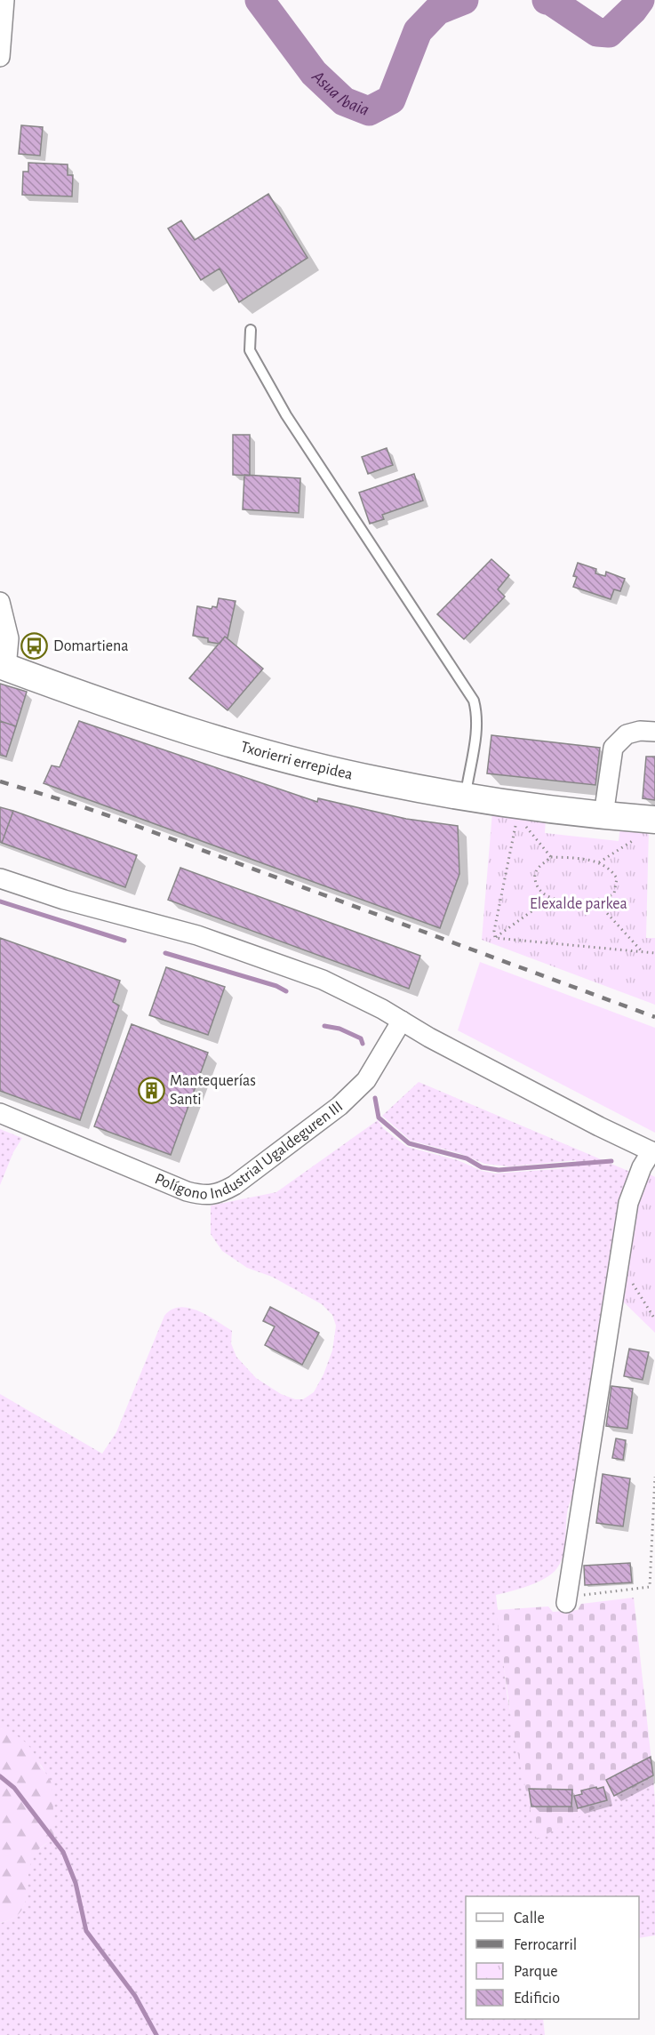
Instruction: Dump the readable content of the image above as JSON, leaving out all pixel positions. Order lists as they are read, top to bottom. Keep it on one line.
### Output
{"streets":{"street":["Txorierri errepidea","Polígono Industrial Ugaldeguren III"]},"water":["Asua Ibaia"],"parks":["Elexalde parkea"],"places":{"bus stop":["Domartiena"],"building":["Mantequerías Santi"]},"legend":["Calle","Ferrocarril","Parque","Edificio"]}
